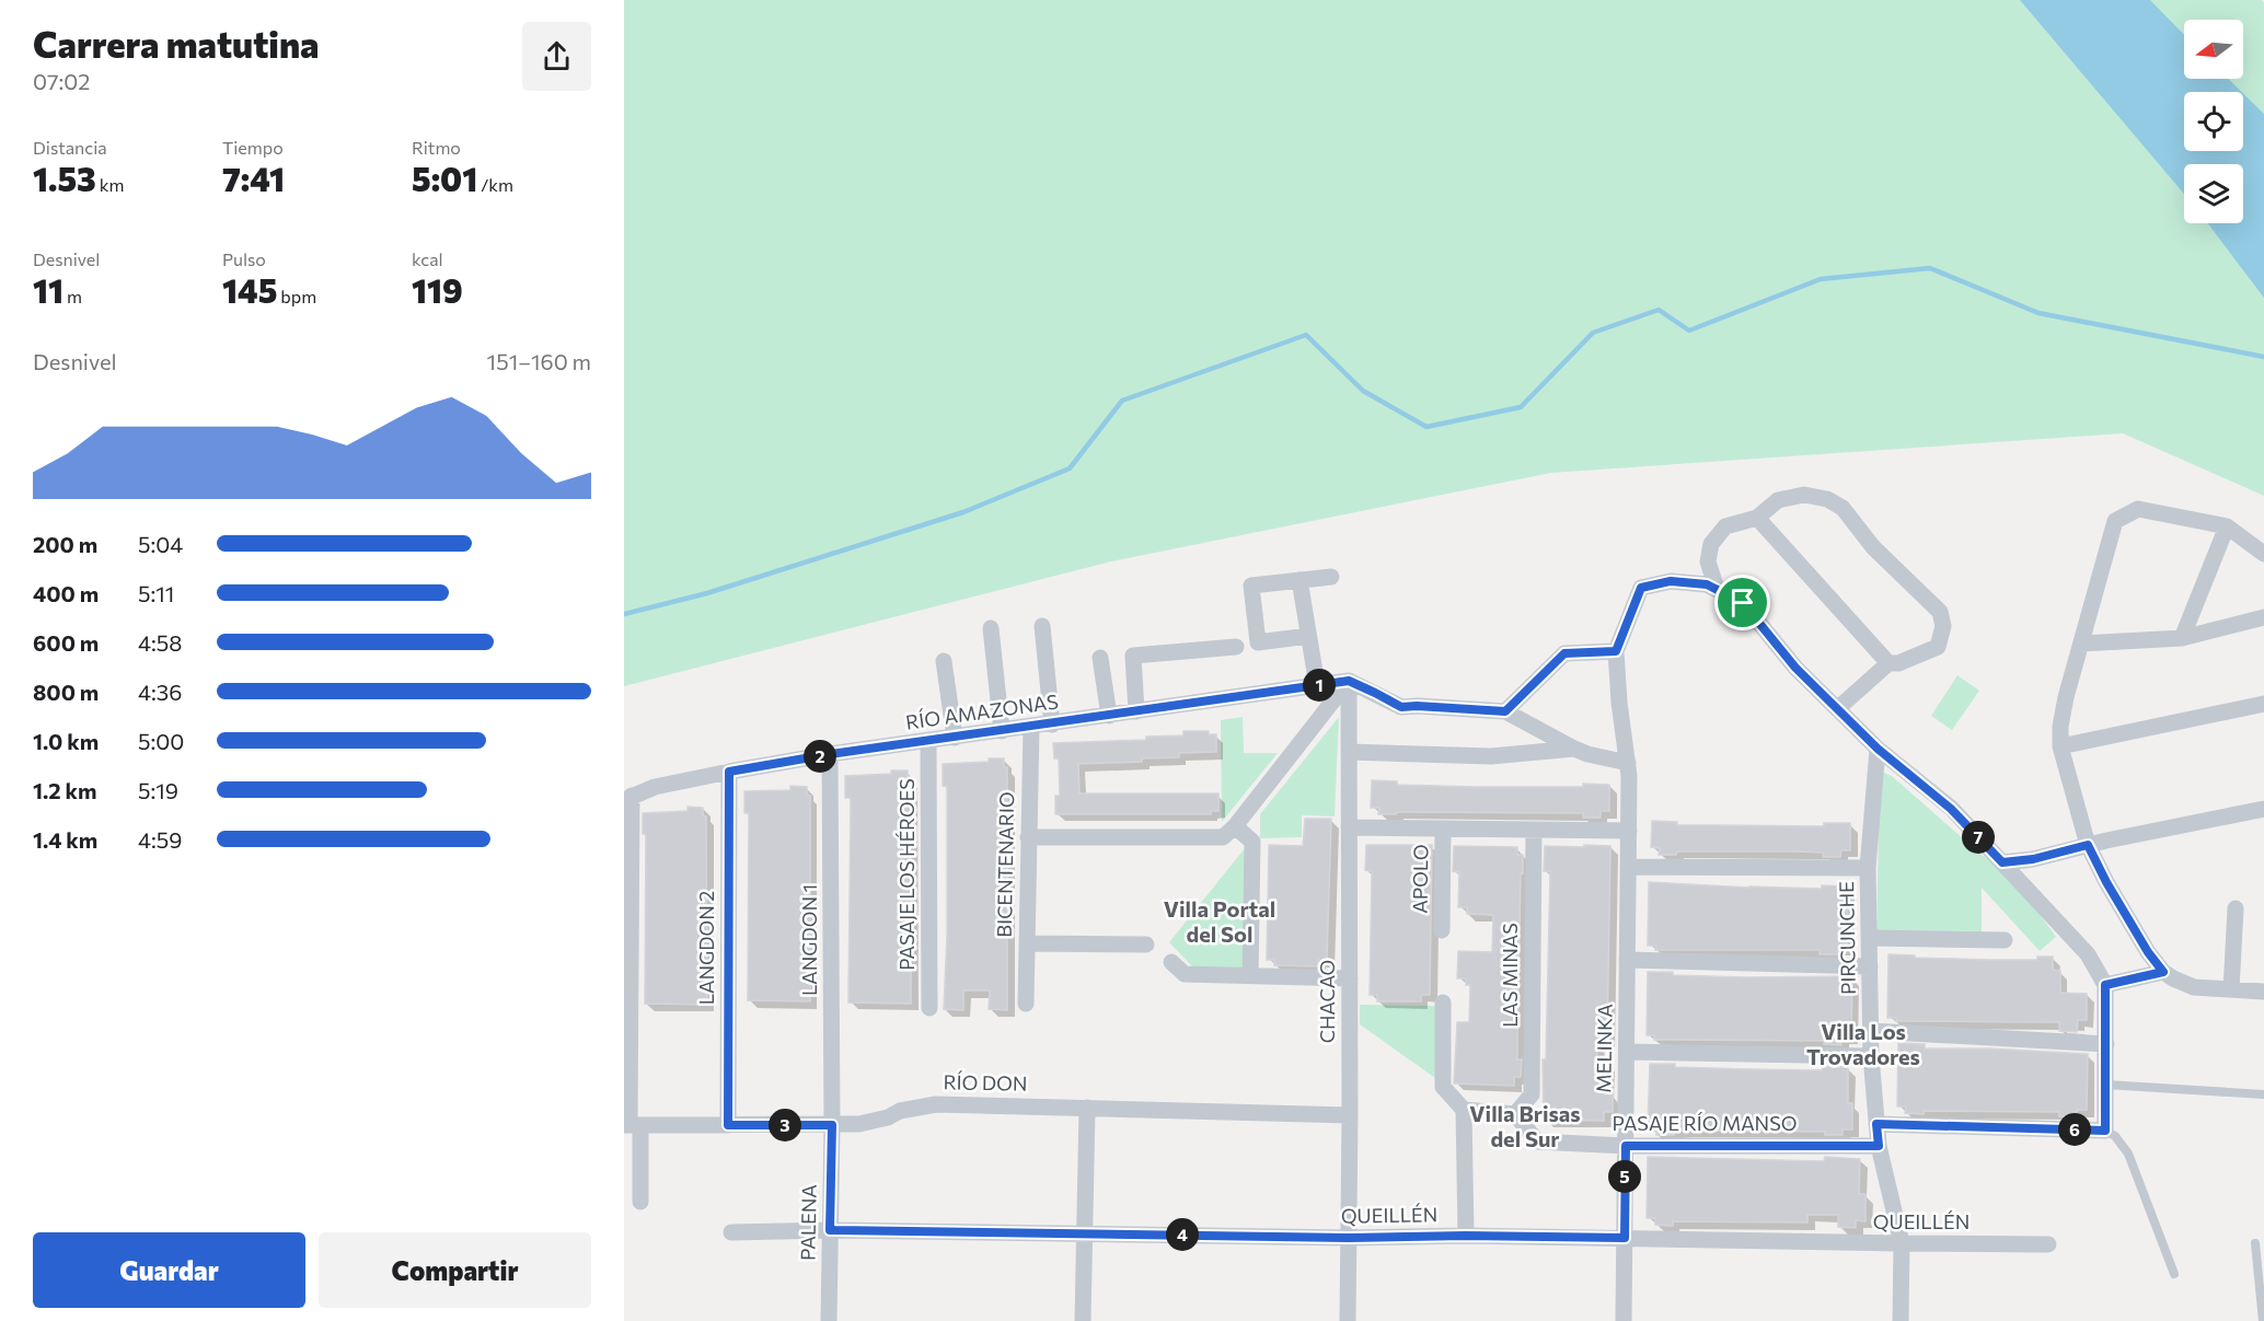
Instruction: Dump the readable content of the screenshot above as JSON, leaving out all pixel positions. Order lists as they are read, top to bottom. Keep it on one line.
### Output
{"streets":{"street":["RÍO AMAZONAS","BICENTENARIO","PASAJE LOS HÉROES","APOLO","PIRCUNCHE","LANGDON 1","LANGDON 2","LAS MINAS","CHACAO","MELINKA","RÍO DON","PASAJE RÍO MANSO","QUEILLÉN","PALENA"]},"crossings":[["RÍO AMAZONAS","BICENTENARIO"],["RÍO AMAZONAS","PASAJE LOS HÉROES"],["RÍO AMAZONAS","LANGDON 1"],["RÍO AMAZONAS","LANGDON 2"],["RÍO AMAZONAS","CHACAO"],["PIRCUNCHE","PASAJE RÍO MANSO"],["PIRCUNCHE","QUEILLÉN"],["LANGDON 1","RÍO DON"],["LANGDON 1","PALENA"],["LANGDON 2","RÍO DON"],["LAS MINAS","PASAJE RÍO MANSO"],["CHACAO","RÍO DON"],["CHACAO","QUEILLÉN"],["MELINKA","PASAJE RÍO MANSO"],["MELINKA","QUEILLÉN"],["RÍO DON","PALENA"],["QUEILLÉN","PALENA"]],"districts":["Villa Portal del Sol","Villa Los Trovadores","Villa Brisas del Sur"],"north":"left","page":{"heading":["Carrera matutina","07:02"],"stats":[["Distancia","1.53 km"],["Tiempo","7:41"],["Ritmo","5:01 /km"],["Desnivel","11 m"],["Pulso","145 bpm"],["kcal","119"]],"chart":["Desnivel","151–160 m"],"list":[{"name":"200 m","note":"5:04"},{"name":"400 m","note":"5:11"},{"name":"600 m","note":"4:58"},{"name":"800 m","note":"4:36"},{"name":"1.0 km","note":"5:00"},{"name":"1.2 km","note":"5:19"},{"name":"1.4 km","note":"4:59"}],"pins":["1","2","7","3","6","5","4"],"buttons":["Guardar","Compartir"]}}
